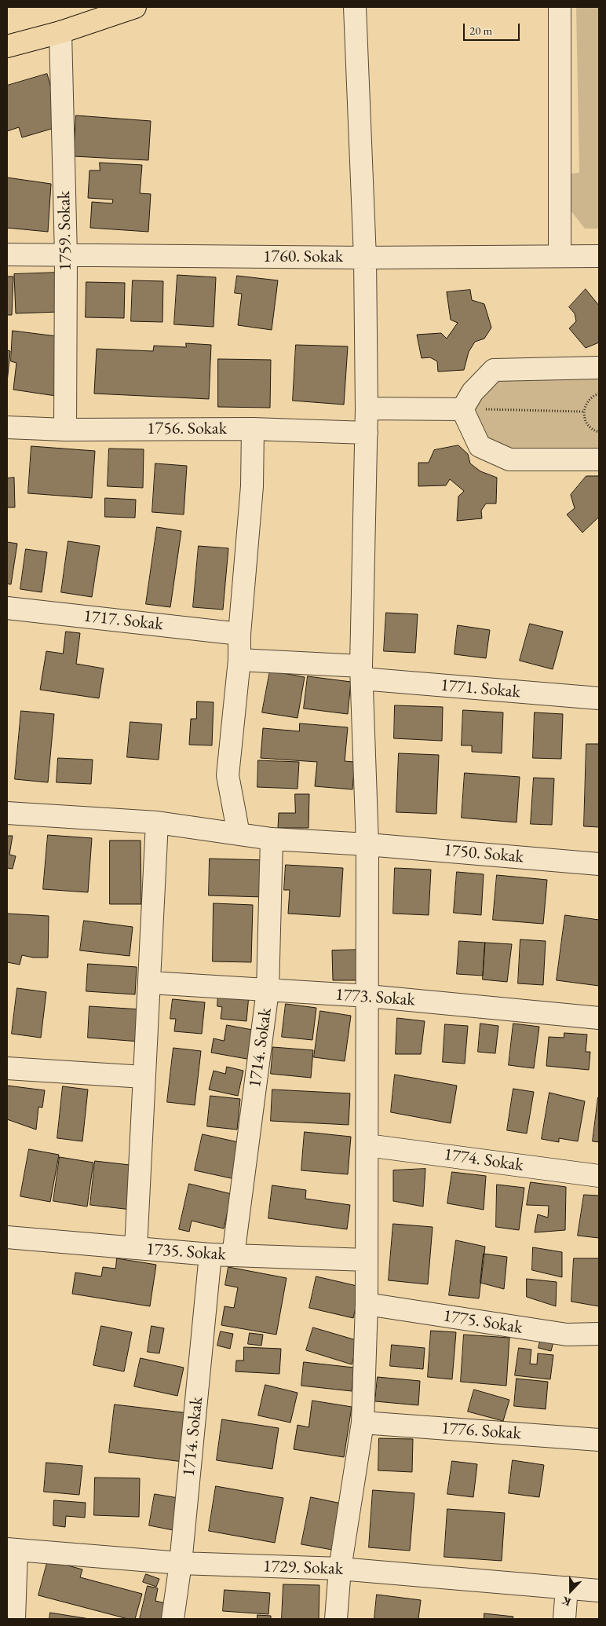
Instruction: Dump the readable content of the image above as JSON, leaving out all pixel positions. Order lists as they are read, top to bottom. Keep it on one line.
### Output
{"streets":{"street":["1759. Sokak","1760. Sokak","1756. Sokak","1717. Sokak","1771. Sokak","1750. Sokak","1773. Sokak","1714. Sokak","1774. Sokak","1735. Sokak","1775. Sokak","1776. Sokak","1729. Sokak"]},"crossings":[["1759. Sokak","1760. Sokak"],["1759. Sokak","1756. Sokak"],["1750. Sokak","1714. Sokak"],["1773. Sokak","1714. Sokak"],["1714. Sokak","1735. Sokak"],["1714. Sokak","1729. Sokak"]],"scale_bar":"20 m","north":"bottom"}
